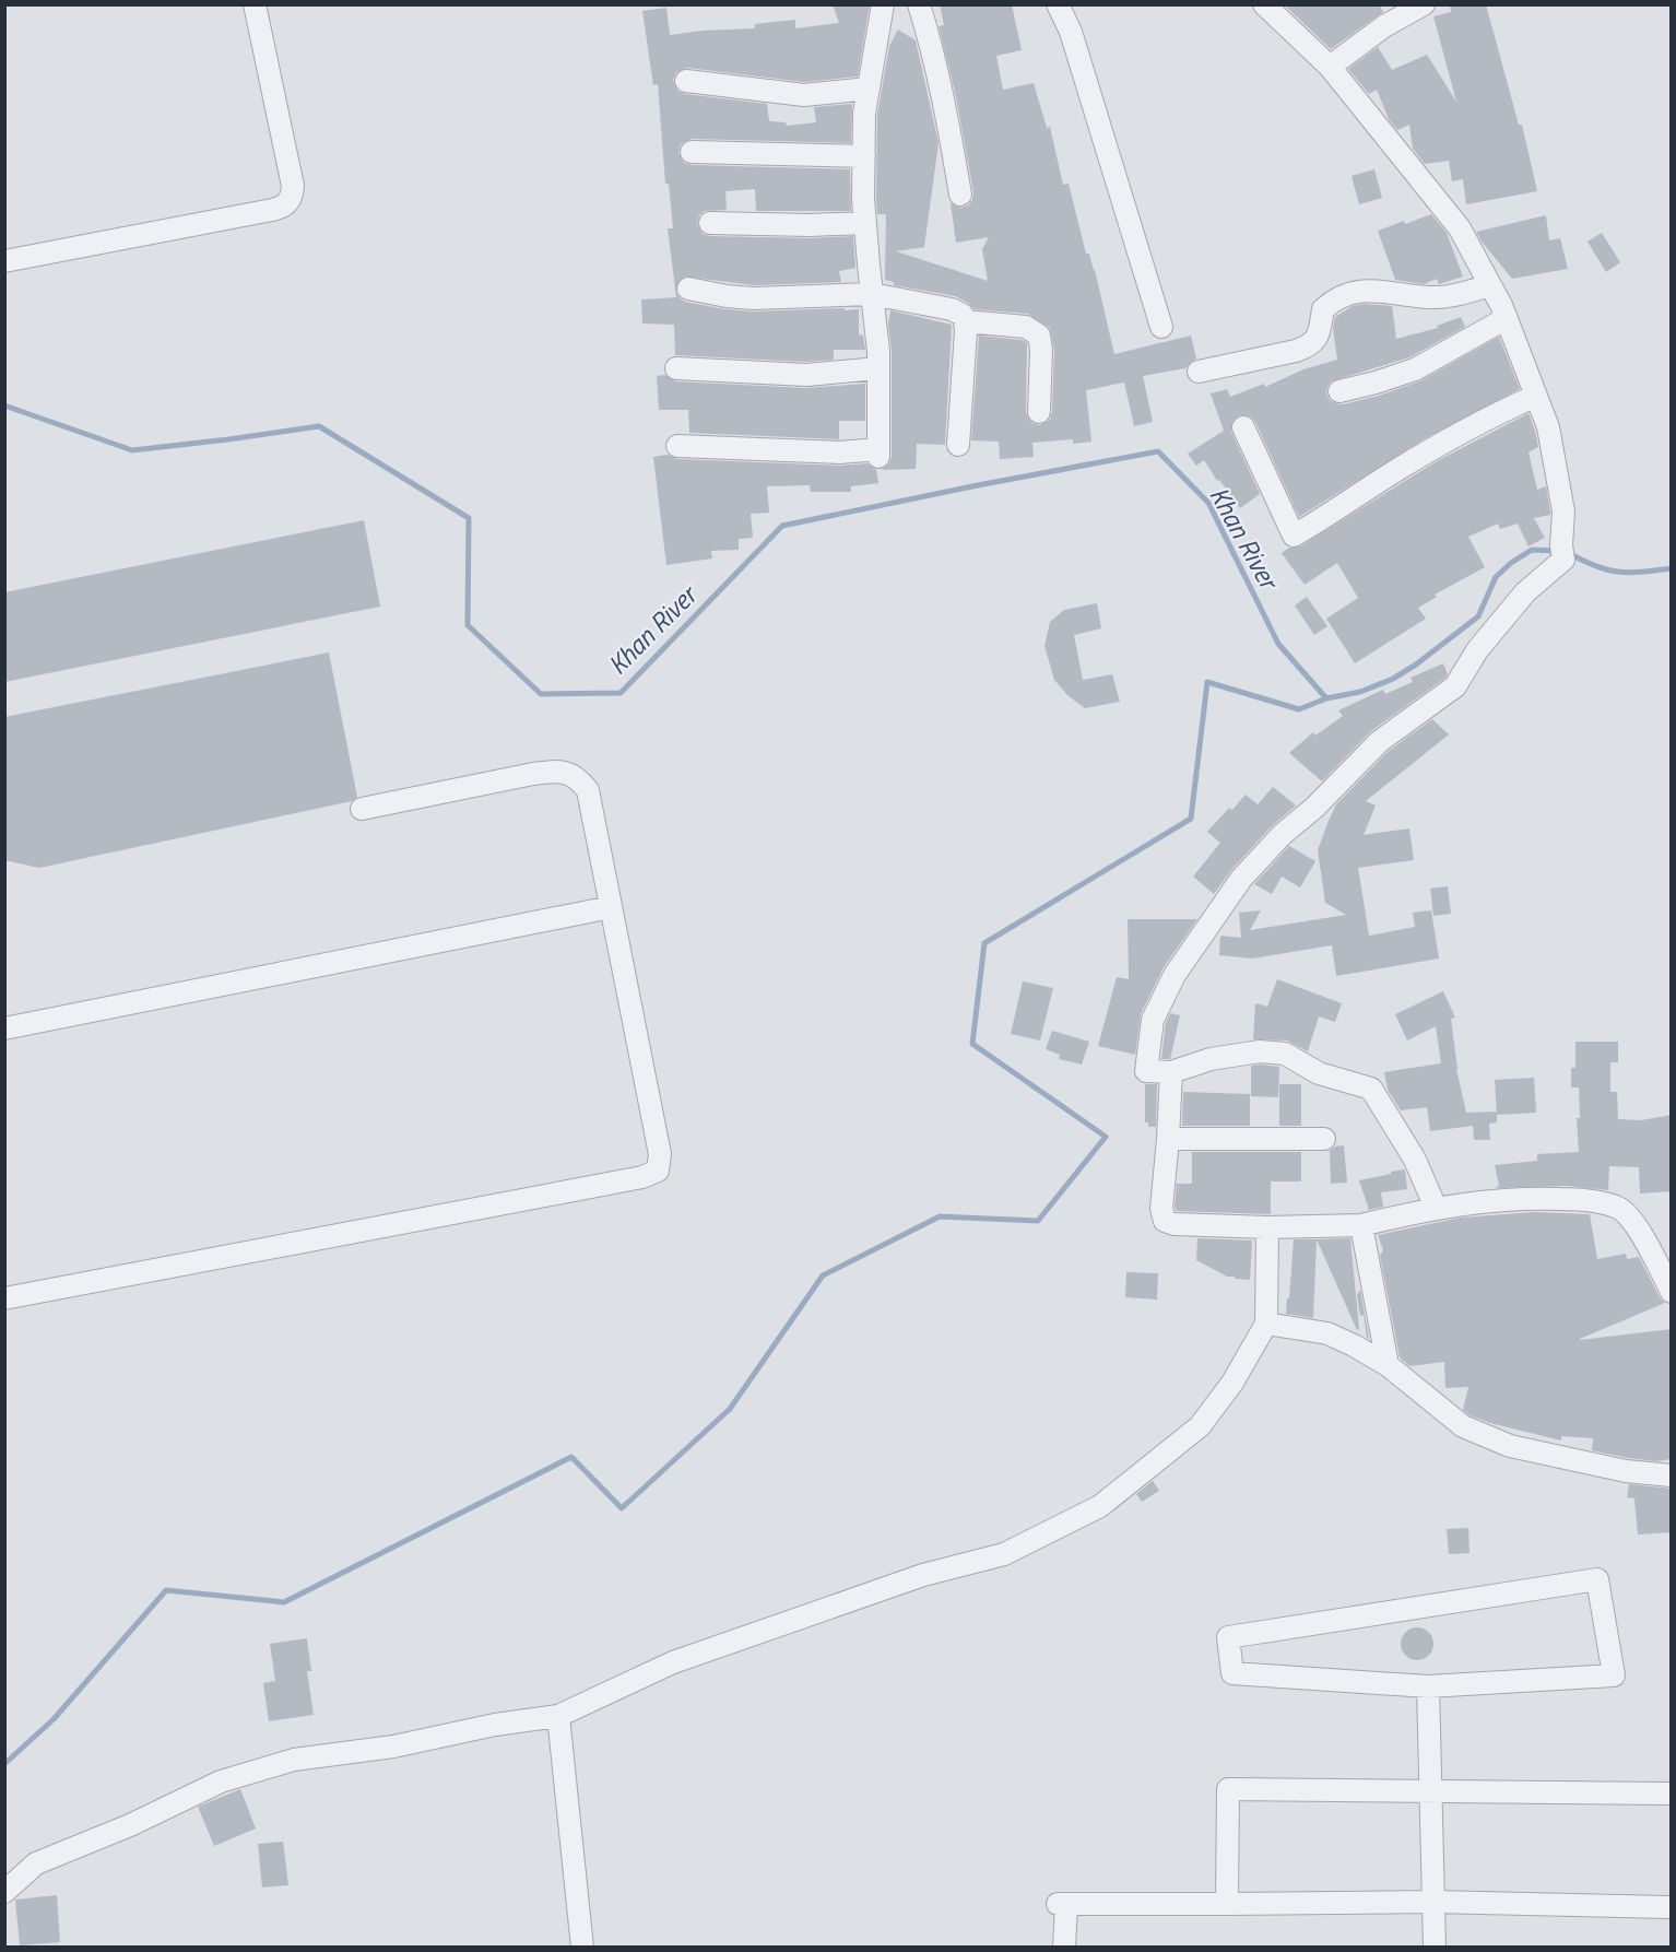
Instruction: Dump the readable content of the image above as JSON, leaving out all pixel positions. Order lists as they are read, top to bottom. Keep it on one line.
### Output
{"water":["Khan River"]}
